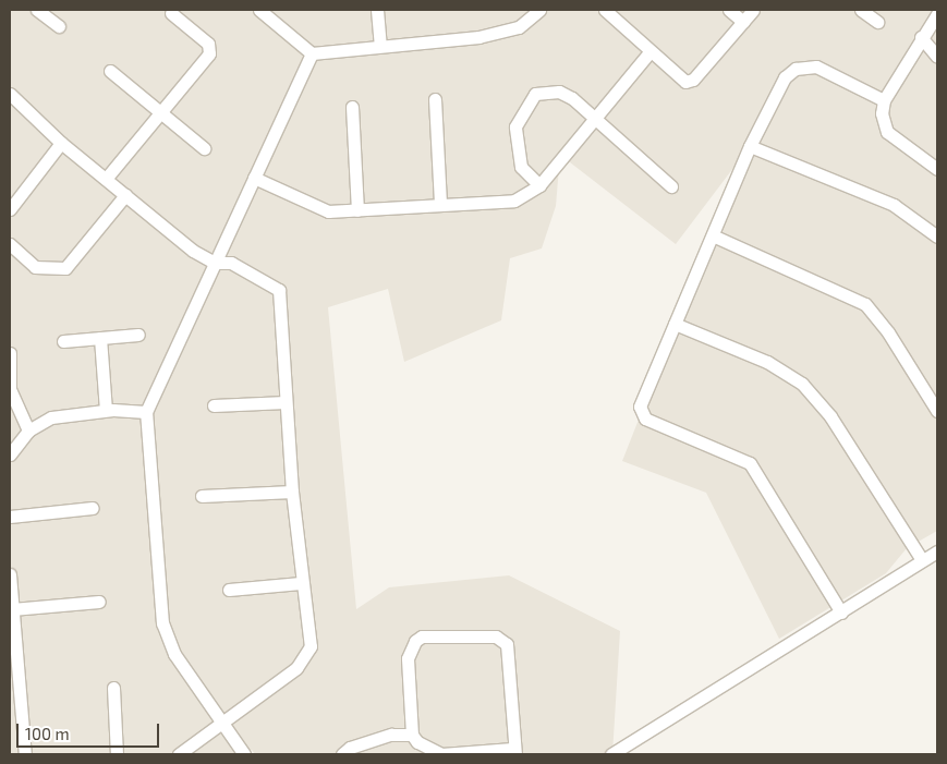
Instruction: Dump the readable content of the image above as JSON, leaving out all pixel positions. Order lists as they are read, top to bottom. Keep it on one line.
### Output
{"scale_bar":"100 m"}
